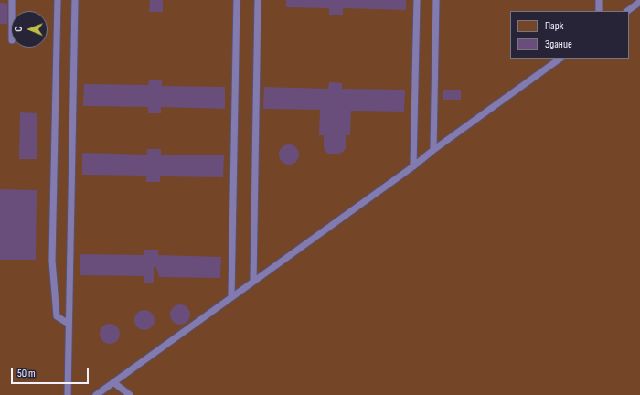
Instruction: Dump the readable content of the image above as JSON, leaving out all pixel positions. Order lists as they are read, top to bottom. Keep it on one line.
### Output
{"legend":["Парк","Здание"],"scale_bar":"50 m","north":"left"}
